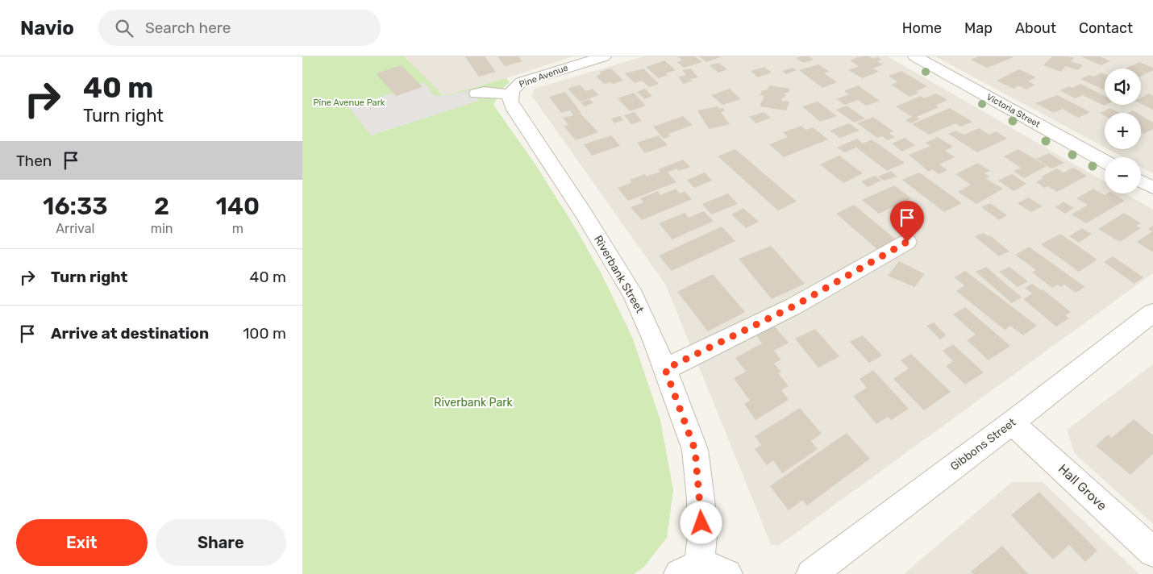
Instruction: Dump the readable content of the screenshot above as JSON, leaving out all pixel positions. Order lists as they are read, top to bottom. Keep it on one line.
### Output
{"streets":{"street":["Pine Avenue","Victoria Street","Riverbank Street","Gibbons Street","Hall Grove"]},"crossings":[["Pine Avenue","Riverbank Street"],["Gibbons Street","Hall Grove"]],"parks":["Pine Avenue Park","Riverbank Park"],"page":{"header":"Navio","search":"Search here","nav":["Home","Map","About","Contact"],"turn":["40 m","Turn right"],"map_buttons":["+","−"],"then":"Then","eta":["16:33","Arrival","2","min","140","m"],"list":[{"name":"Turn right","value":"40 m"},{"name":"Arrive at destination","value":"100 m"}],"buttons":["Exit","Share"]}}
